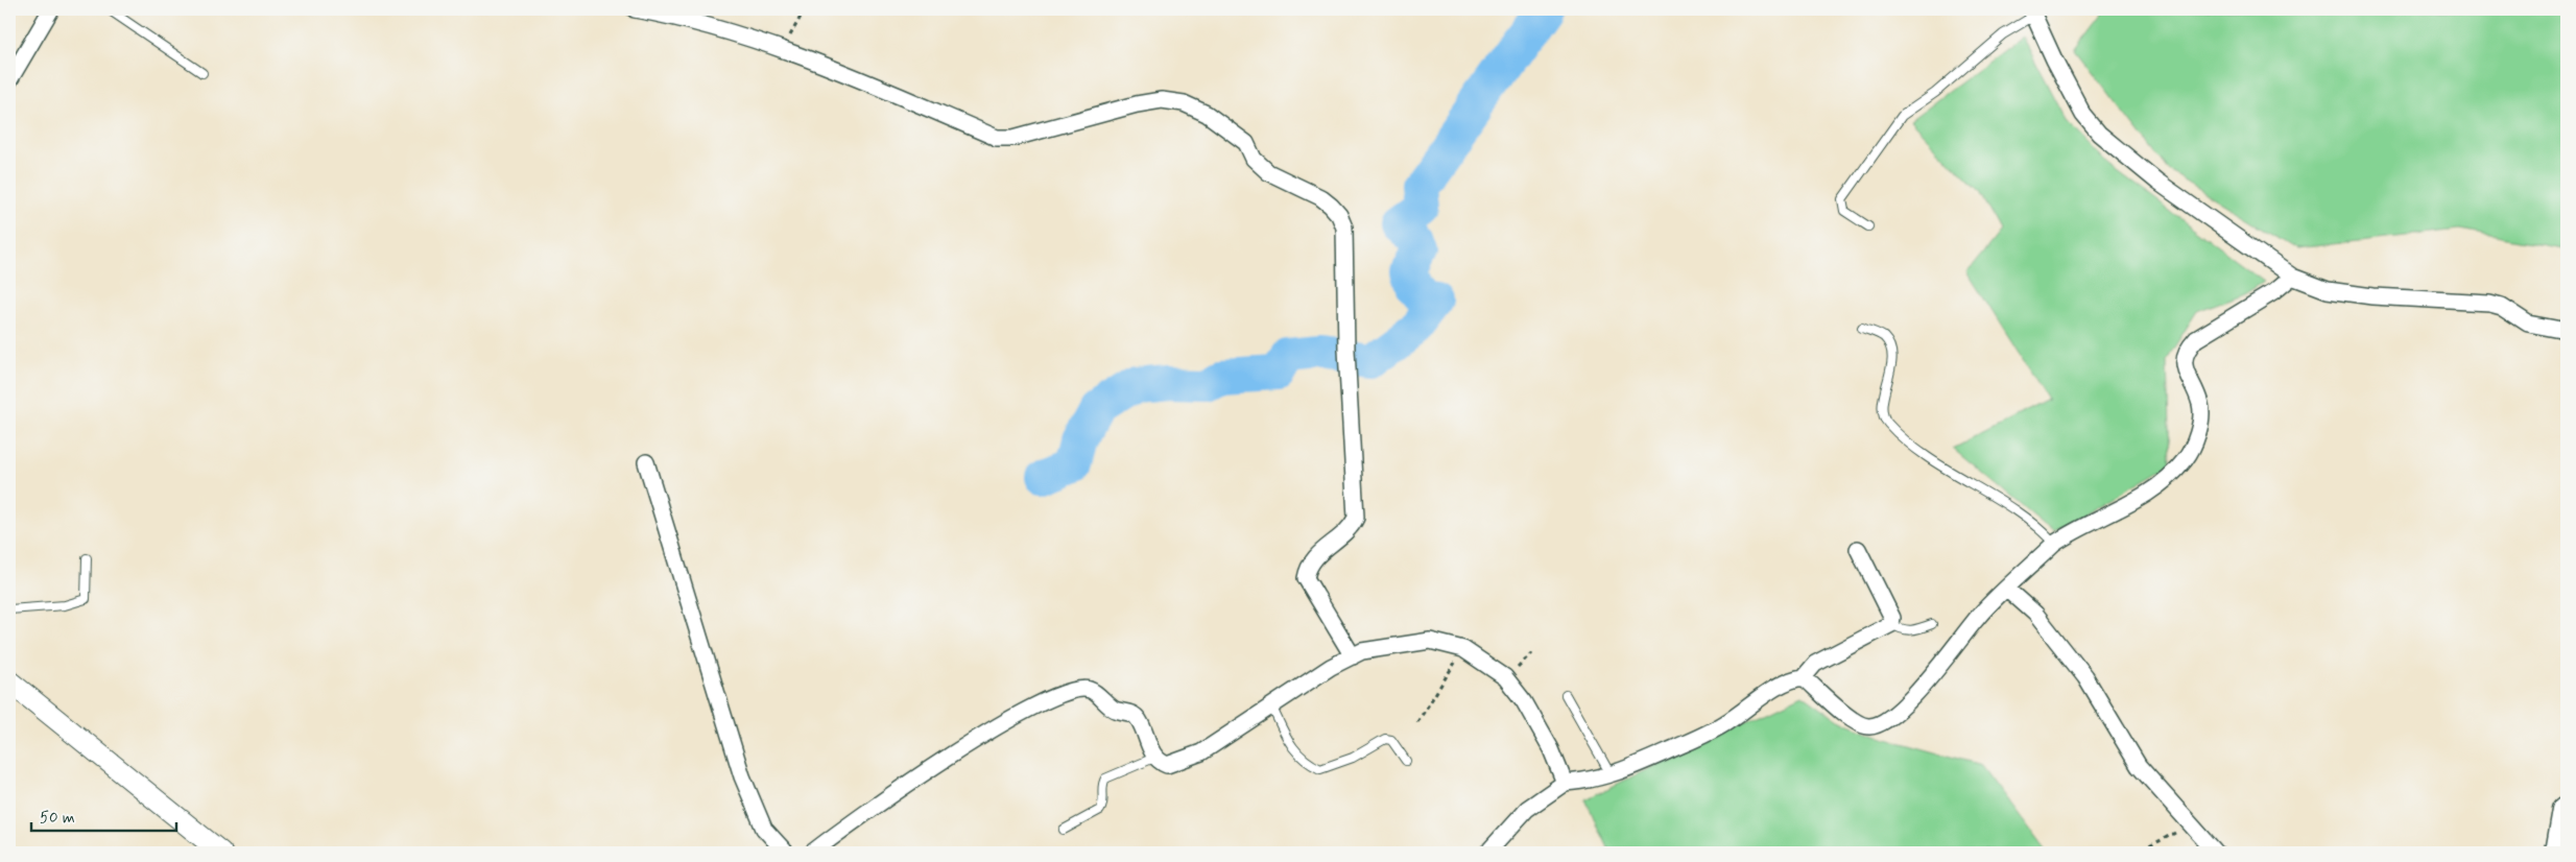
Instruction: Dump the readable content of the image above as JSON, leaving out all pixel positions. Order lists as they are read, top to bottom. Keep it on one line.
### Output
{"scale_bar":"50 m"}
